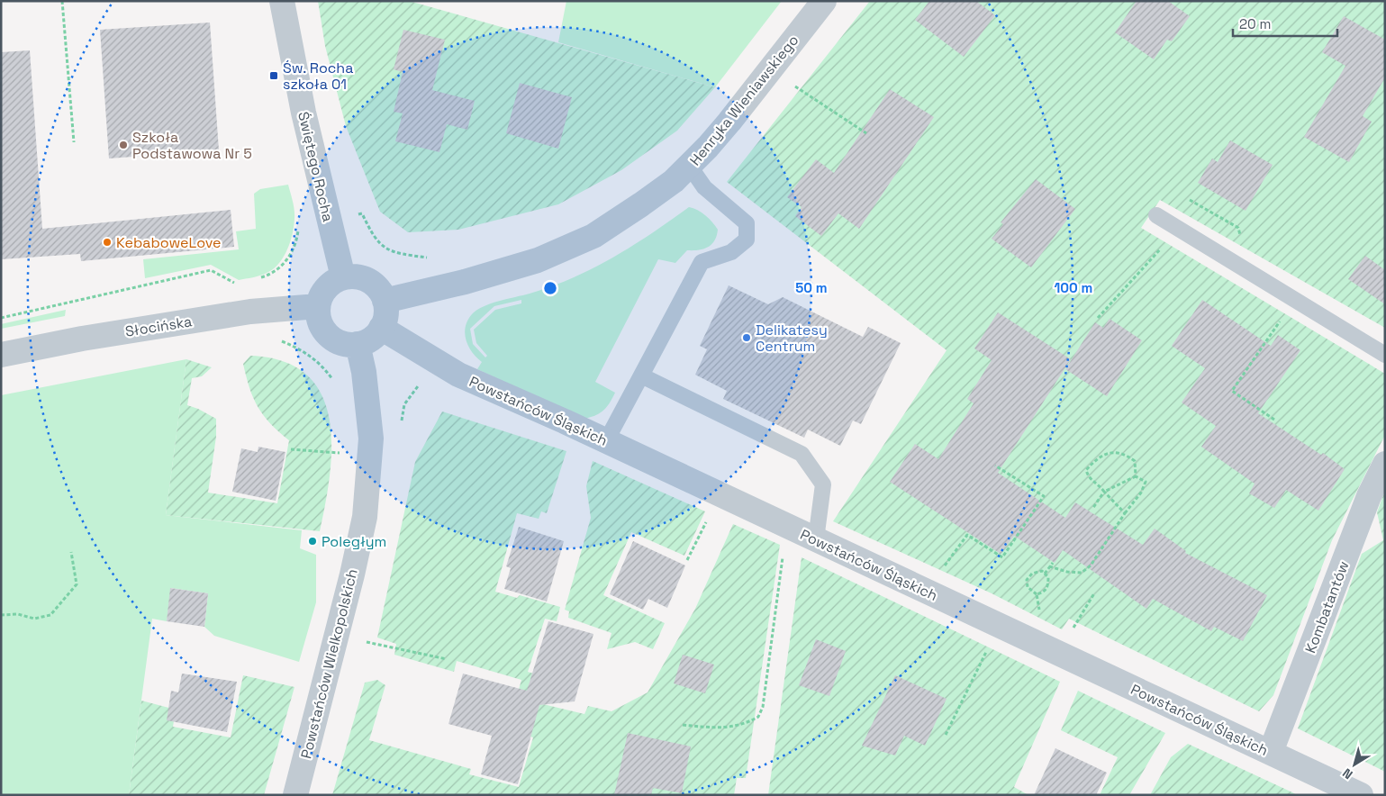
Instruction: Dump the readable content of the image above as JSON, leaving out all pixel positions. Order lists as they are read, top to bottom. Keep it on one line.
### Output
{"streets":{"street":["Henryka Wieniawskiego","Świętego Rocha","Słocińska","Powstańców Śląskich","Kombatantów","Powstańców Wielkopolskich"]},"crossings":[["Henryka Wieniawskiego","Świętego Rocha"],["Henryka Wieniawskiego","Słocińska"],["Henryka Wieniawskiego","Powstańców Śląskich"],["Henryka Wieniawskiego","Powstańców Wielkopolskich"],["Świętego Rocha","Słocińska"],["Świętego Rocha","Powstańców Śląskich"],["Świętego Rocha","Powstańców Wielkopolskich"],["Słocińska","Powstańców Śląskich"],["Słocińska","Powstańców Wielkopolskich"],["Powstańców Śląskich","Kombatantów"],["Powstańców Śląskich","Powstańców Wielkopolskich"]],"places":{"transit":["Św. Rocha szkoła 01"],"other":["Szkoła Podstawowa Nr 5","KebaboweLove","Delikatesy Centrum","Poległym"]},"scale_bar":"20 m","north":"bottom left","rings":["50 m","100 m"]}
